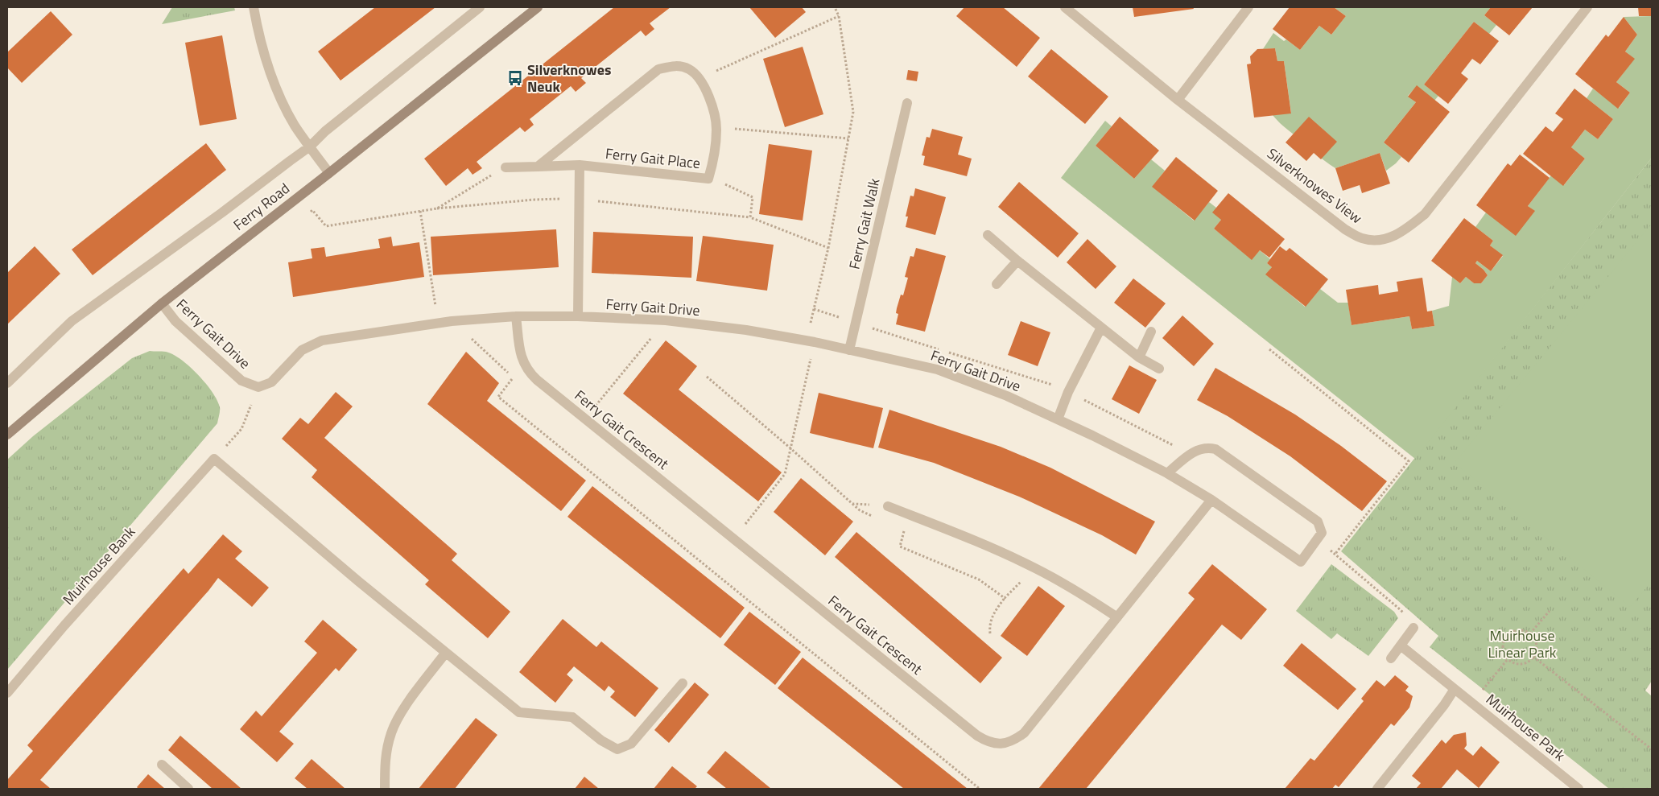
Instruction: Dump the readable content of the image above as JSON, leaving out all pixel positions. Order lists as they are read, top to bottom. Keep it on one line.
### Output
{"streets":{"main road":["Ferry Road"],"street":["Ferry Gait Place","Silverknowes View","Ferry Gait Walk","Ferry Gait Drive","Ferry Gait Crescent","Muirhouse Bank","Muirhouse Park"]},"crossings":[["Ferry Road","Ferry Gait Drive"],["Ferry Gait Walk","Ferry Gait Drive"],["Ferry Gait Drive","Ferry Gait Crescent"]],"parks":["Muirhouse Linear Park"],"places":{"bus stop":["Silverknowes Neuk"]}}
